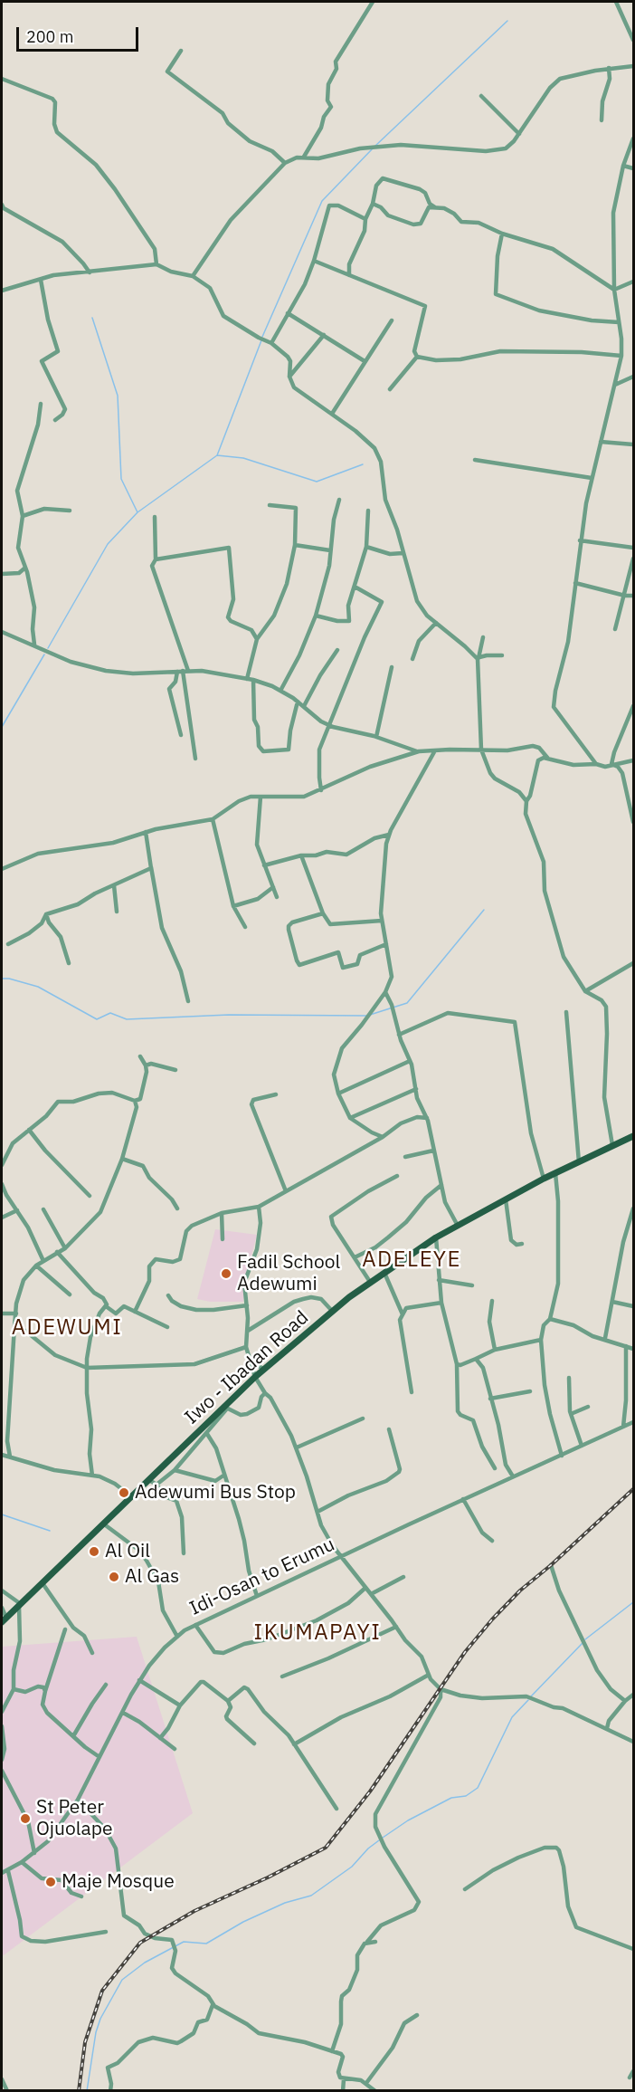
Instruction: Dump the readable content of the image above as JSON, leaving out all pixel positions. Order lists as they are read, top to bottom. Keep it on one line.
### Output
{"streets":{"main road":["Iwo - Ibadan Road"],"street":["Idi-Osan to Erumu"]},"districts":["ADELEYE","ADEWUMI","IKUMAPAYI"],"places":["Fadil School Adewumi","Adewumi Bus Stop","Al Oil","Al Gas","St Peter Ojuolape","Maje Mosque"],"scale_bar":"200 m"}
